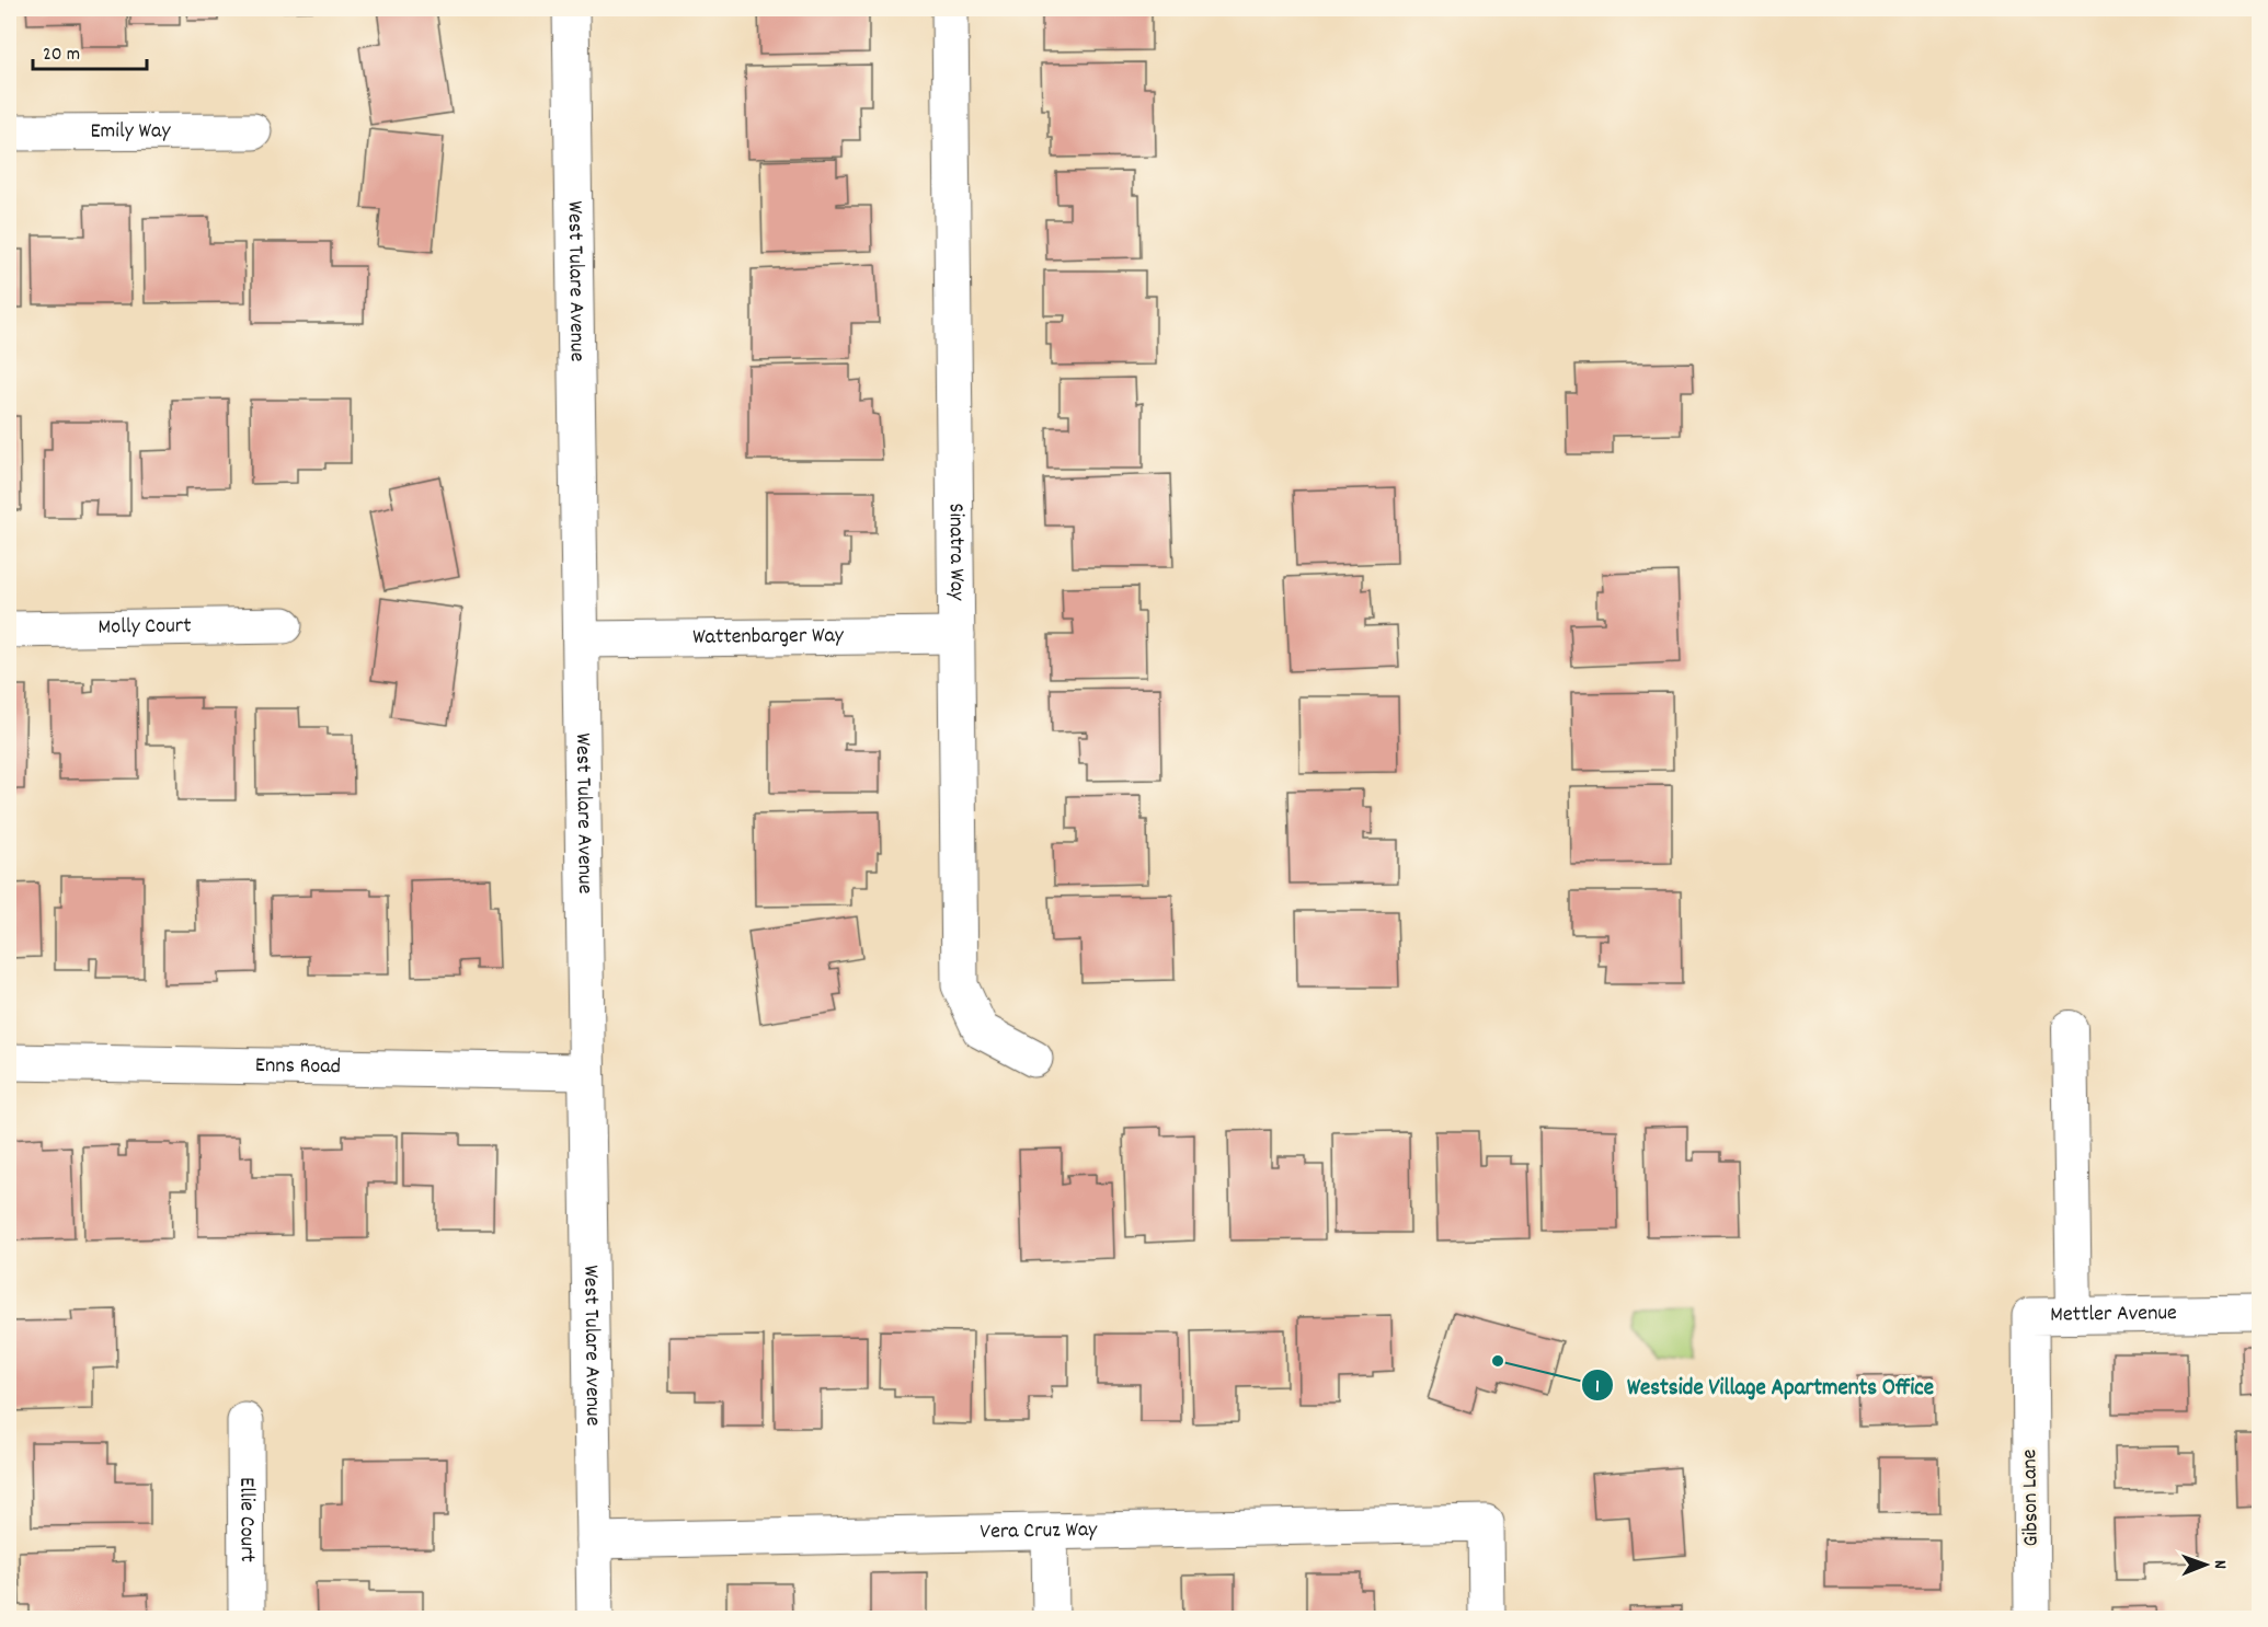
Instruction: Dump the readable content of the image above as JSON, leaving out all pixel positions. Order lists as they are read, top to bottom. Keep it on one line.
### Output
{"streets":{"street":["Emily Way","West Tulare Avenue","Sinatra Way","Molly Court","Wattenbarger Way","Enns Road","Mettler Avenue","Gibson Lane","Ellie Court","Vera Cruz Way"]},"crossings":[["West Tulare Avenue","Wattenbarger Way"],["West Tulare Avenue","Enns Road"],["West Tulare Avenue","Vera Cruz Way"],["Sinatra Way","Wattenbarger Way"],["Mettler Avenue","Gibson Lane"]],"places":["Westside Village Apartments Office"],"scale_bar":"20 m","north":"right"}
